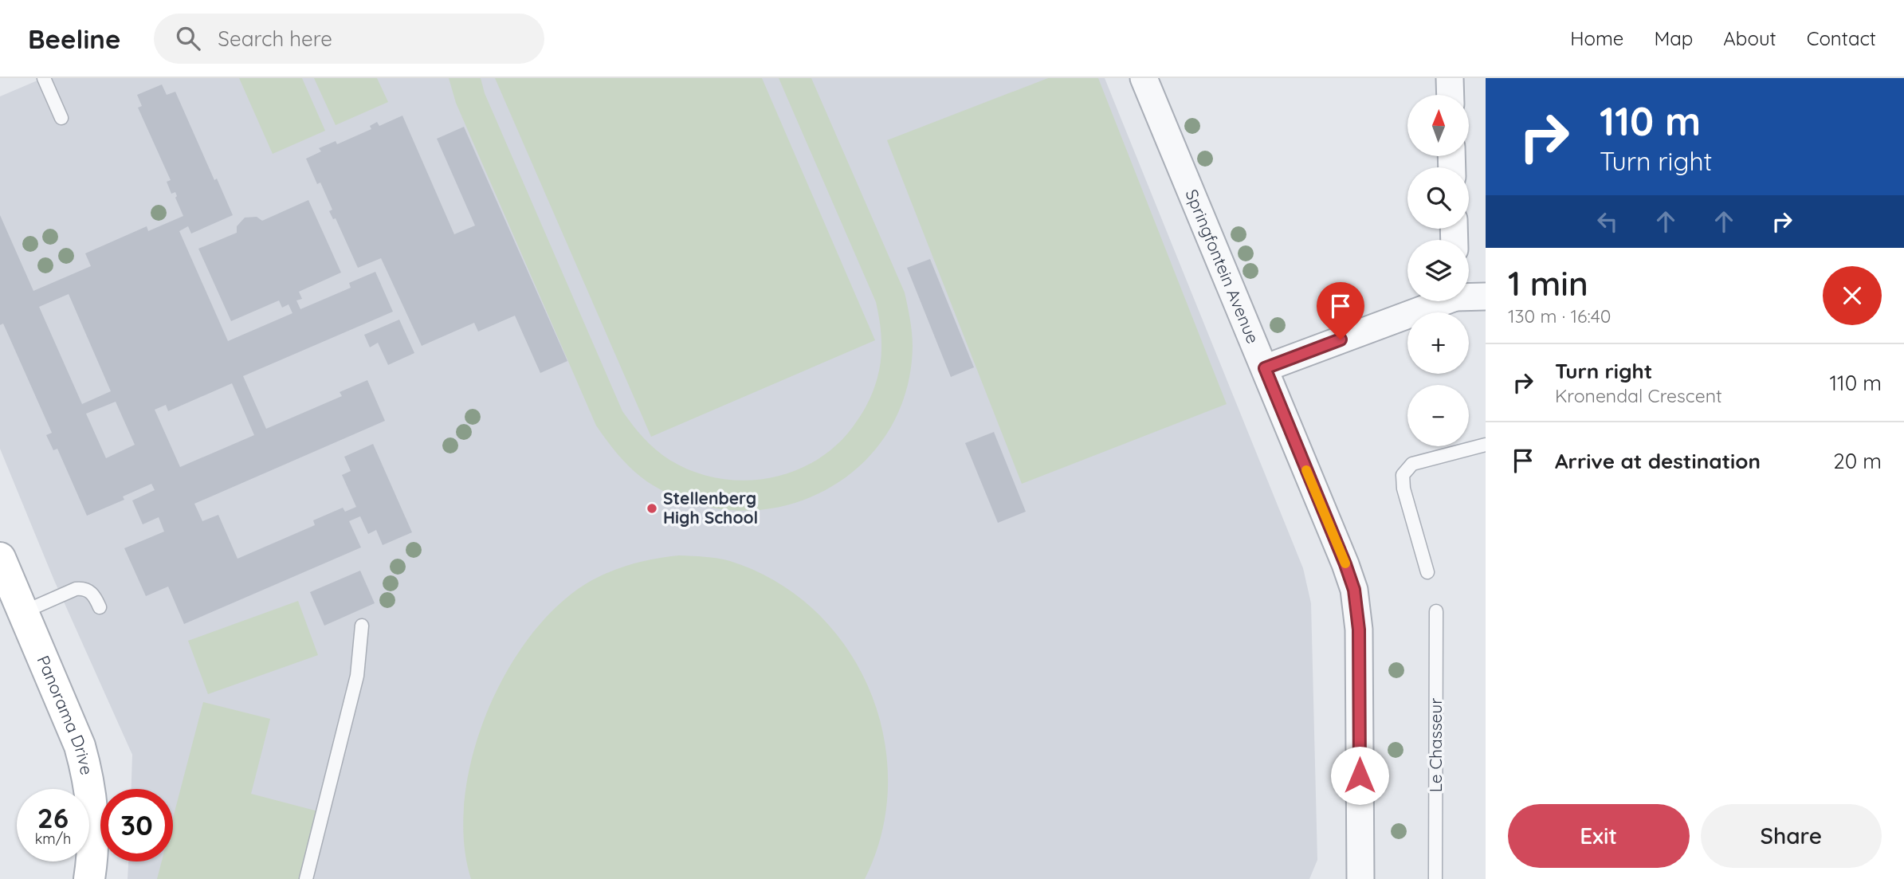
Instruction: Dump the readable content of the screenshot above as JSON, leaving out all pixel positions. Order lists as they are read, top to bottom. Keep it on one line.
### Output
{"streets":{"street":["Springfontein Avenue","Panorama Drive"],"lane":["Le Chasseur"]},"places":["Stellenberg High School"],"north":"top","page":{"header":"Beeline","search":"Search here","nav":["Home","Map","About","Contact"],"turn":["110 m","Turn right"],"map_buttons":["+","−"],"heading":["1 min","130 m · 16:40"],"list":[{"name":"Turn right","note":"Kronendal Crescent","value":"110 m"},{"name":"Arrive at destination","value":"20 m"}],"speed":"26 km/h","limit":"30","buttons":["Exit","Share"]}}
